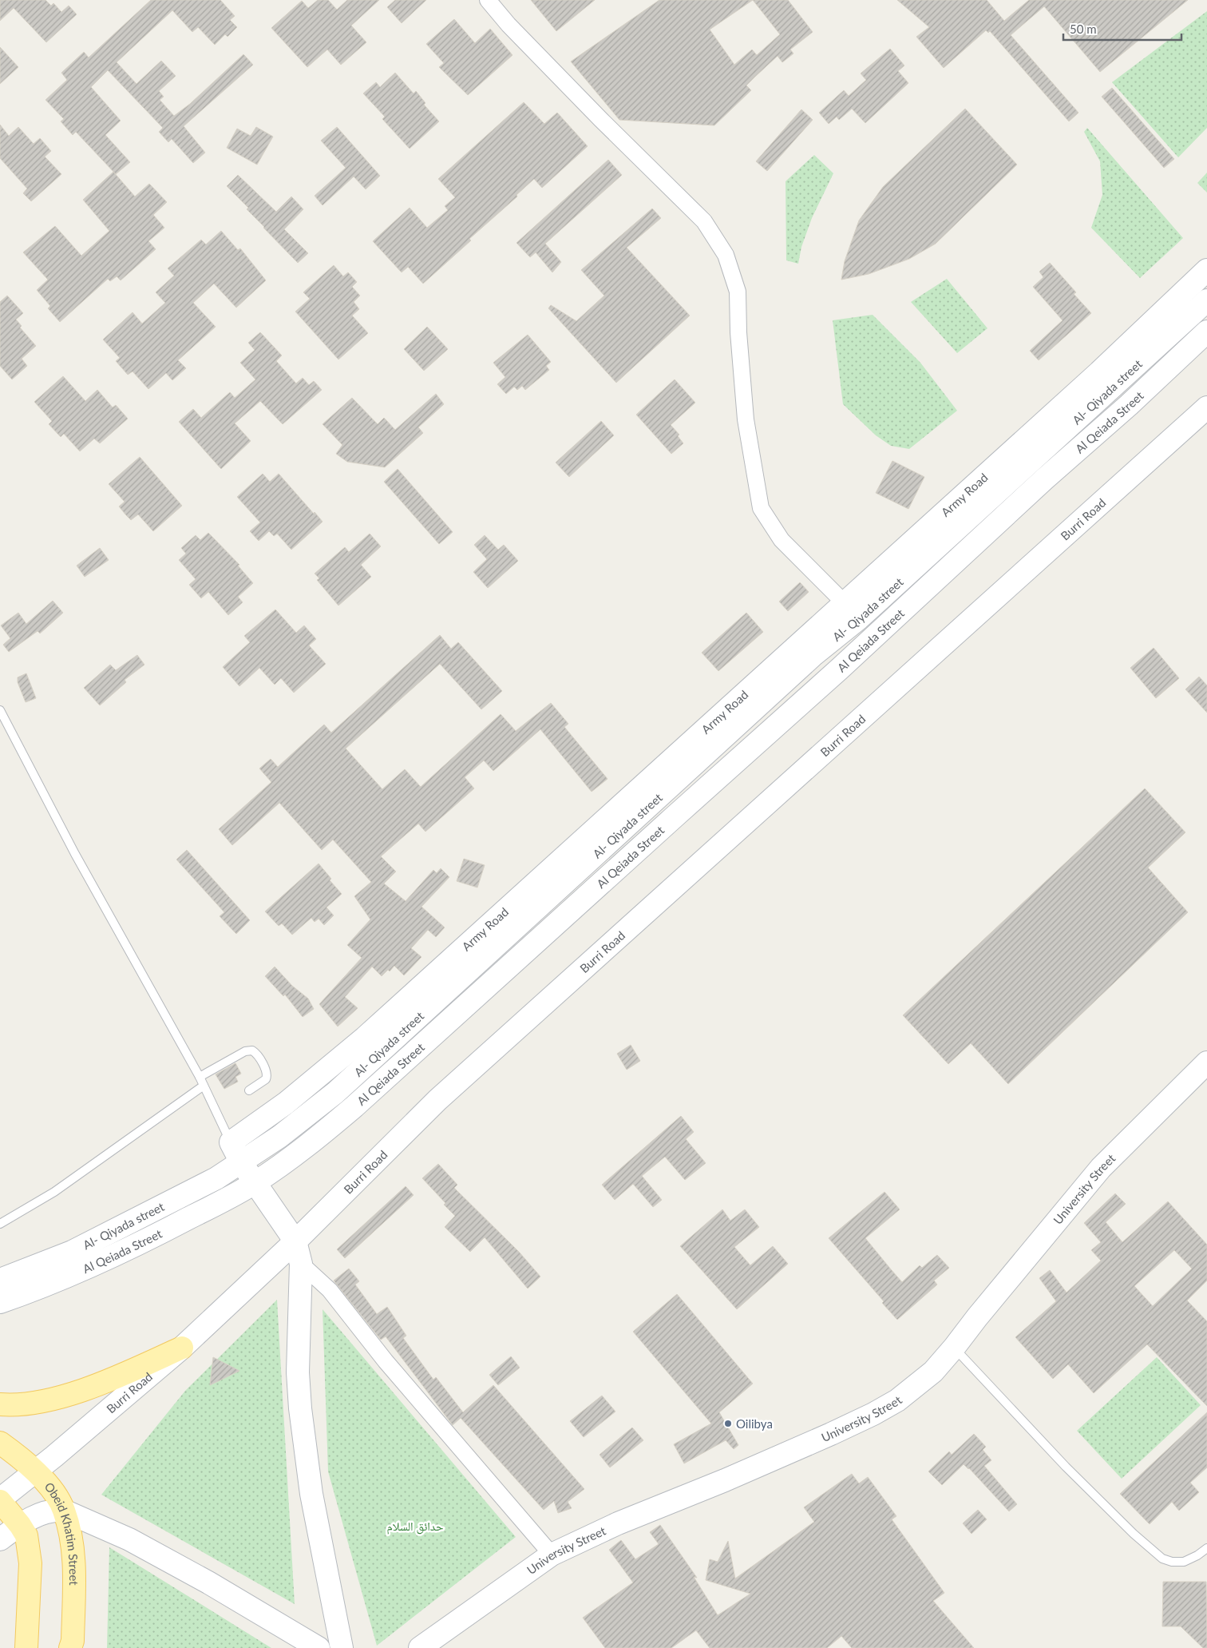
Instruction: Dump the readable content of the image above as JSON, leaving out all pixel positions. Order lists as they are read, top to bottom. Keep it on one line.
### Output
{"streets":{"main road":["Al- Qiyada street","Al Qeiada Street","Army Road","Burri Road","University Street","Obeid Khatim Street"]},"crossings":[["Al- Qiyada street","Army Road"],["Burri Road","Obeid Khatim Street"]],"parks":["حدائق السلام"],"places":["Oilibya"],"scale_bar":"50 m"}
